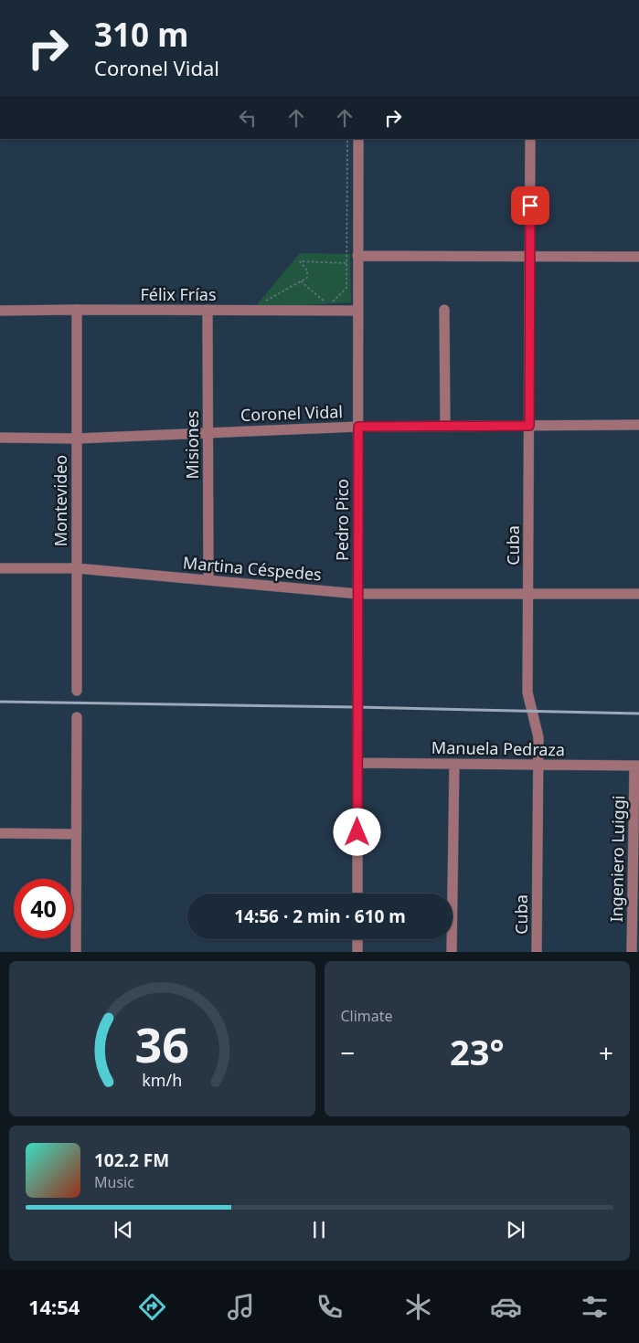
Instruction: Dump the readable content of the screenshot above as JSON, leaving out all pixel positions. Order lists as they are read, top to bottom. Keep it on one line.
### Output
{"streets":{"street":["Félix Frías","Coronel Vidal","Misiones","Montevideo","Pedro Pico","Cuba","Martina Céspedes","Manuela Pedraza","Ingeniero Luiggi"]},"crossings":[["Félix Frías","Misiones"],["Félix Frías","Montevideo"],["Félix Frías","Pedro Pico"],["Coronel Vidal","Misiones"],["Coronel Vidal","Montevideo"],["Coronel Vidal","Pedro Pico"],["Coronel Vidal","Cuba"],["Misiones","Martina Céspedes"],["Montevideo","Martina Céspedes"],["Pedro Pico","Martina Céspedes"],["Pedro Pico","Manuela Pedraza"],["Cuba","Martina Céspedes"],["Cuba","Manuela Pedraza"],["Manuela Pedraza","Ingeniero Luiggi"]],"page":{"turn":["310 m","Coronel Vidal"],"limit":"40","trip":"14:56 · 2 min · 610 m","tile":"Climate","heat":["−","23°","+"],"song":["102.2 FM","Music"],"tabs":"14:54","gauge":["36","km/h"]}}
